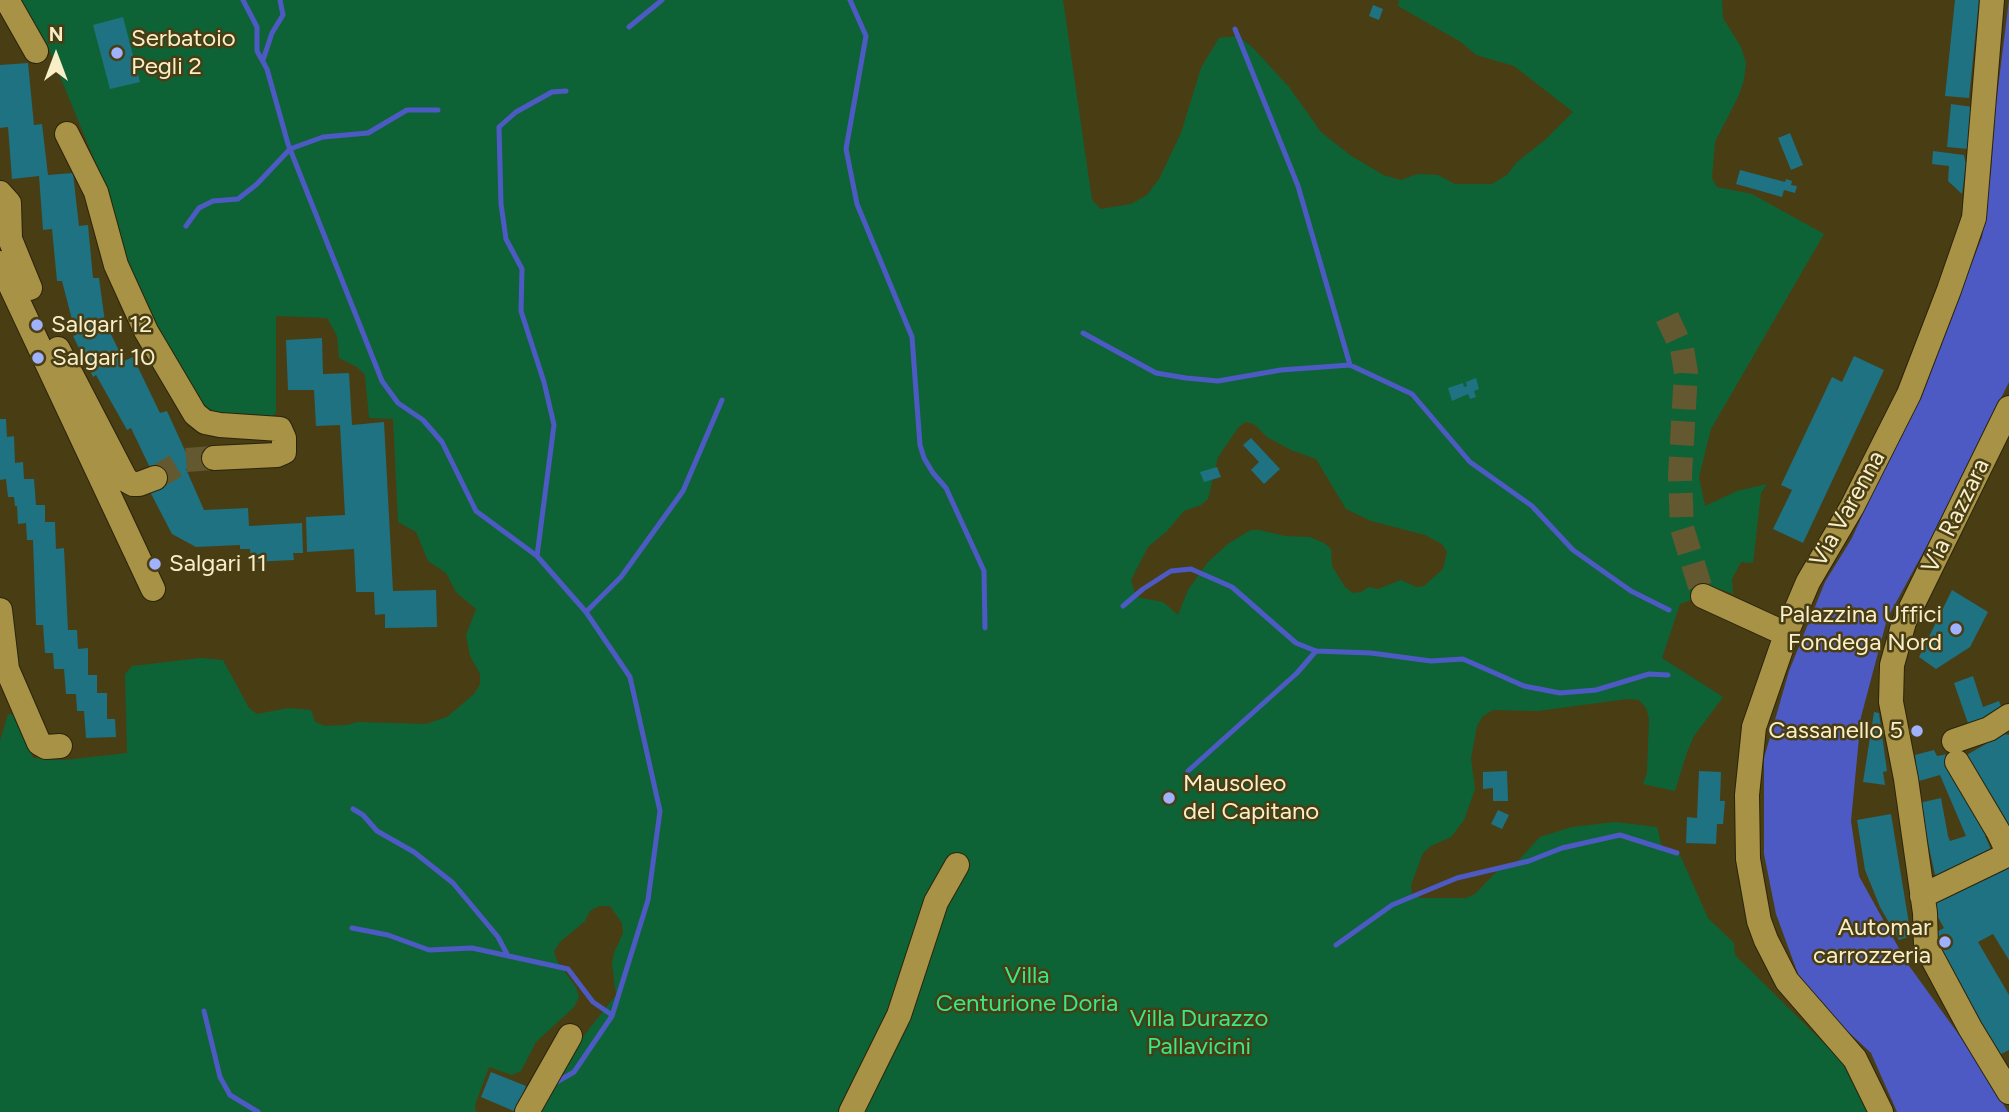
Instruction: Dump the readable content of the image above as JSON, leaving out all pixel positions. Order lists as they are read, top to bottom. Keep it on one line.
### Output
{"streets":{"street":["Via Varenna","Via Razzara"]},"parks":["Villa Centurione Doria","Villa Durazzo Pallavicini"],"places":["Serbatoio Pegli 2","Salgari 12","Salgari 10","Salgari 11","Palazzina Uffici Fondega Nord","Cassanello 5","Mausoleo del Capitano","Automar carrozzeria"],"north":"top"}
